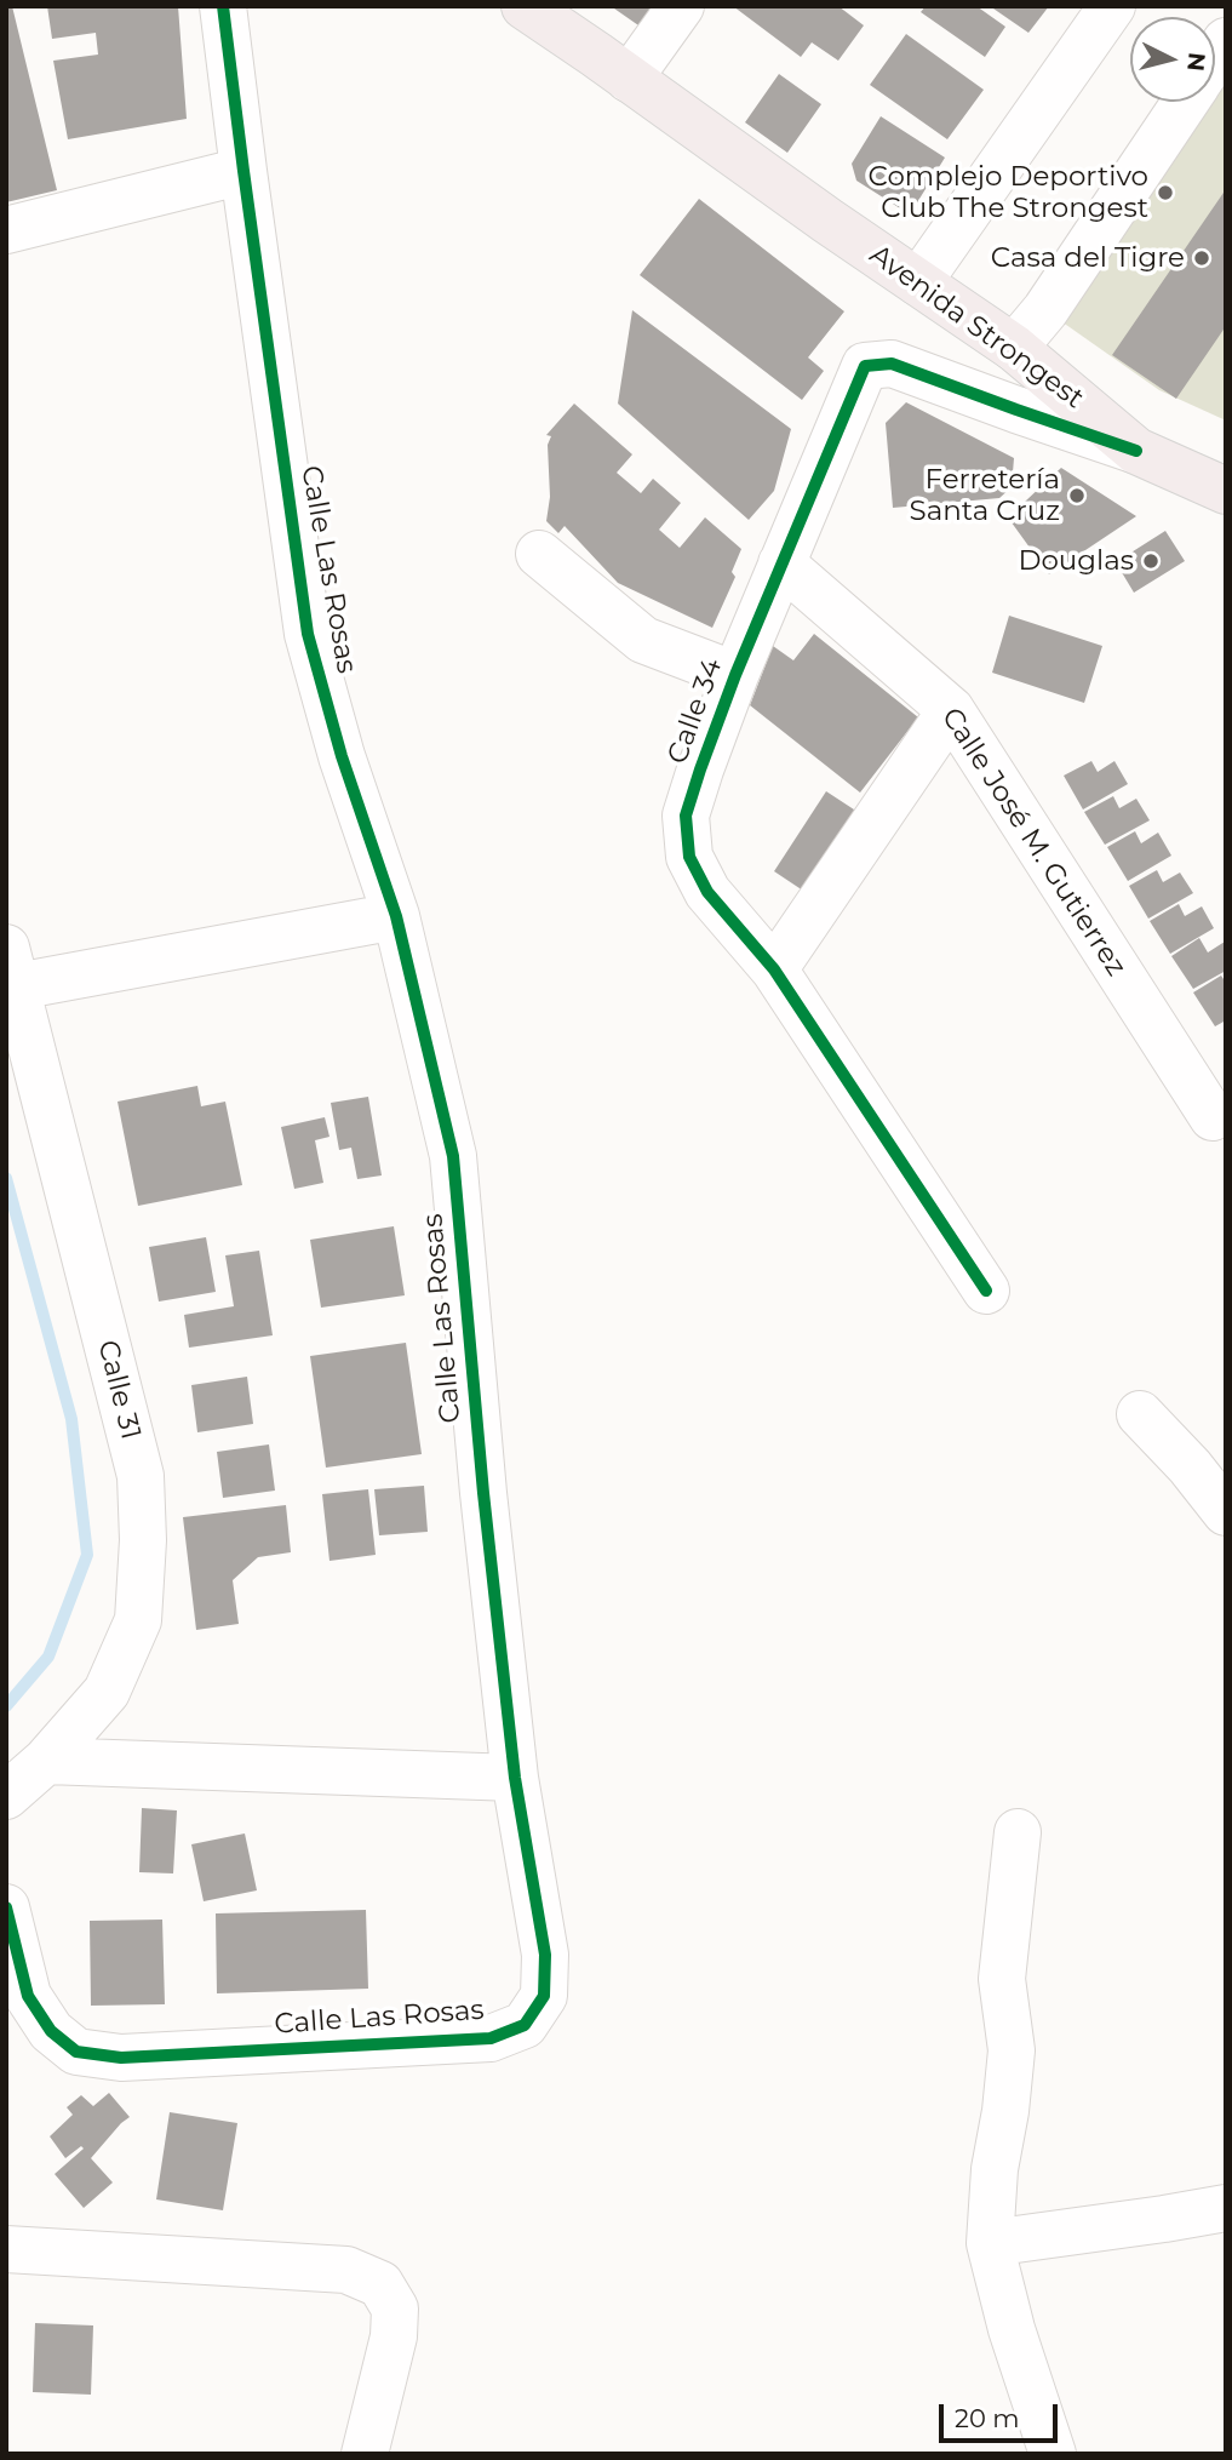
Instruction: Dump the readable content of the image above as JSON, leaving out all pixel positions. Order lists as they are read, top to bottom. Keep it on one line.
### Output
{"streets":{"main road":["Avenida Strongest"],"street":["Calle Las Rosas","Calle 34","Calle José M. Gutierrez","Calle 31"]},"crossings":[["Avenida Strongest","Calle 34"],["Calle 34","Calle José M. Gutierrez"]],"places":["Complejo Deportivo Club The Strongest","Casa del Tigre","Ferretería Santa Cruz","Douglas"],"scale_bar":"20 m","north":"right"}
